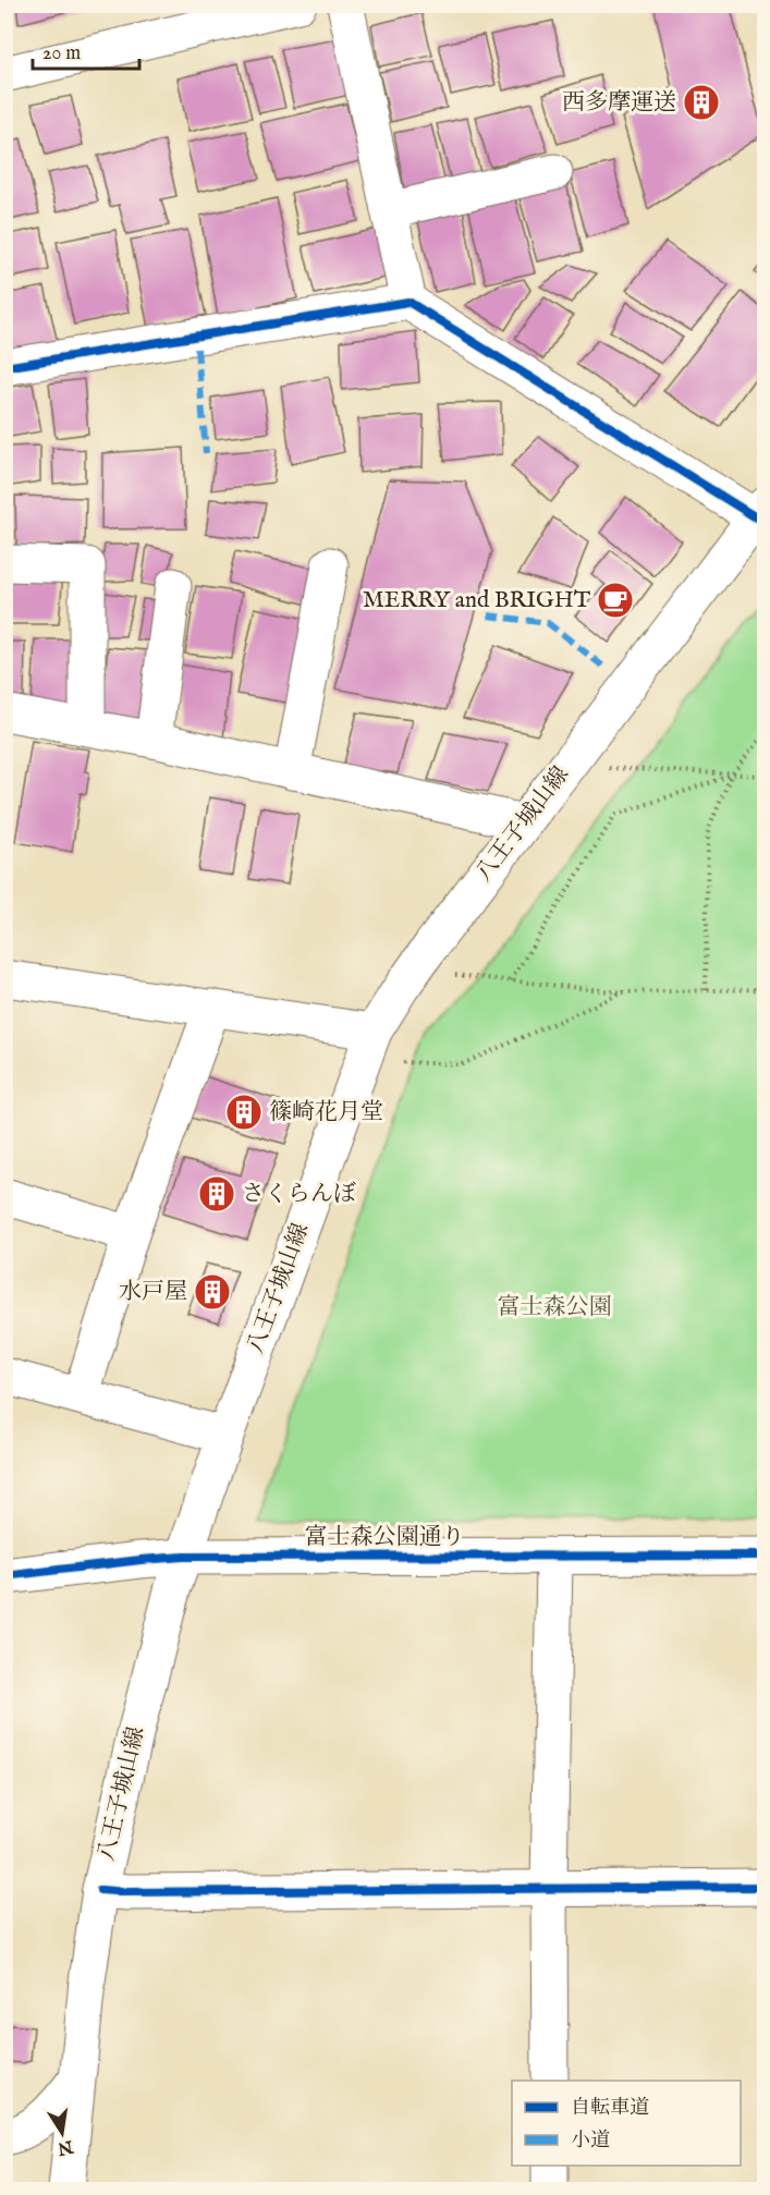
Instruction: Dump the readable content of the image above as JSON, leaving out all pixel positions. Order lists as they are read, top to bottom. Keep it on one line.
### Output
{"streets":{"street":["八王子城山線","富士森公園通り"]},"crossings":[["八王子城山線","富士森公園通り"]],"parks":["富士森公園"],"places":{"building":["西多摩運送","篠崎花月堂","さくらんぼ","水戸屋"],"cafe":["MERRY and BRIGHT"]},"legend":["自転車道","小道"],"scale_bar":"20 m","north":"bottom"}
